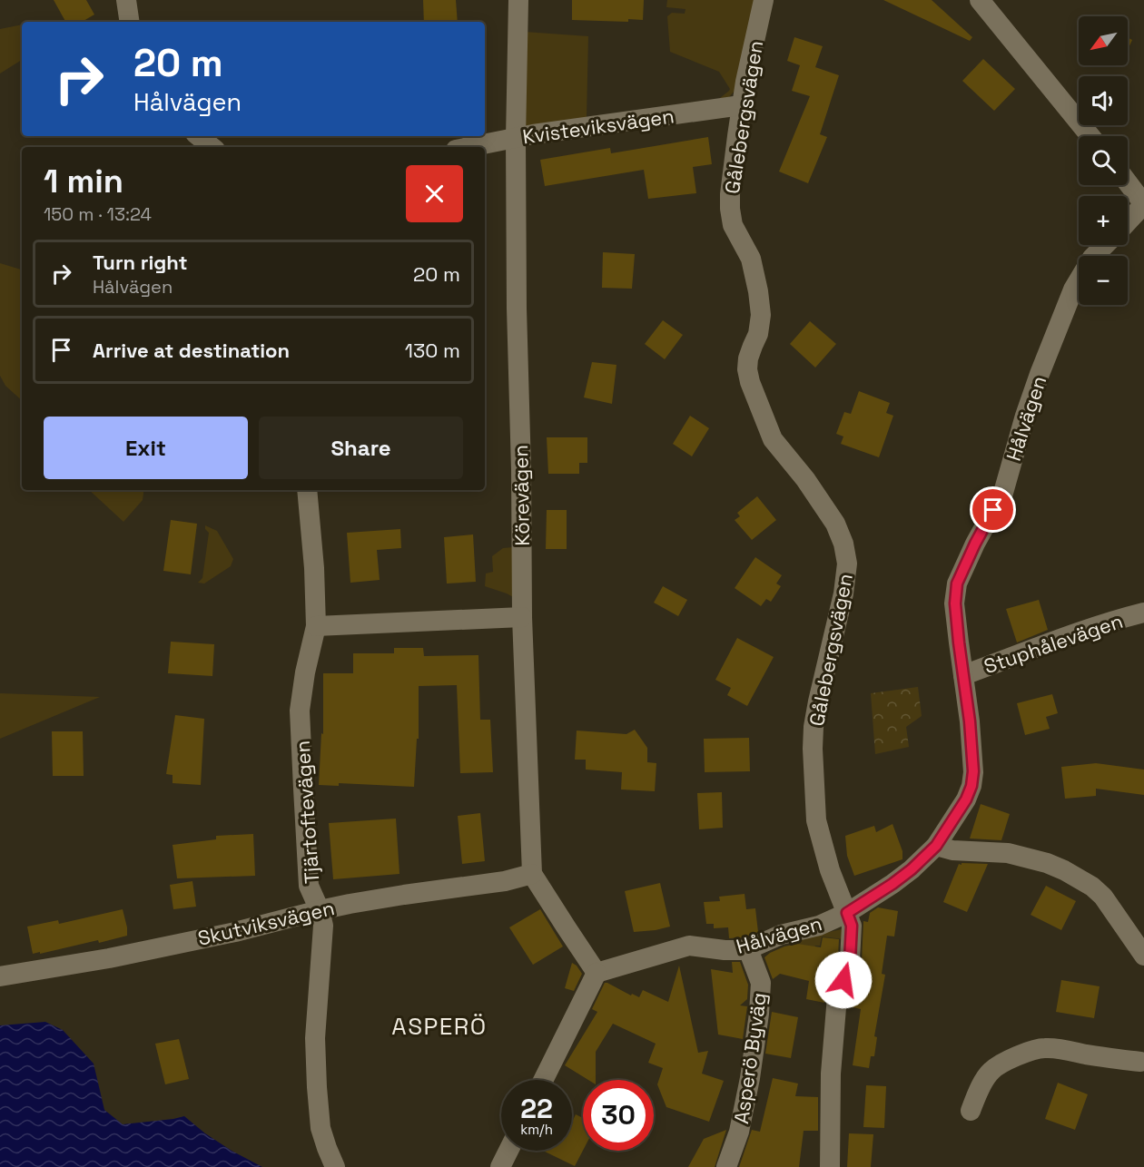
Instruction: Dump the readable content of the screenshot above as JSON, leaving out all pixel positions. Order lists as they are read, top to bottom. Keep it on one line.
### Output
{"streets":{"street":["Gålebergsvägen","Kvisteviksvägen","Hålvägen","Körevägen","Stuphålevägen","Tjärtoftevägen","Skutviksvägen","Asperö Byväg"]},"crossings":[["Gålebergsvägen","Kvisteviksvägen"],["Gålebergsvägen","Hålvägen"],["Kvisteviksvägen","Körevägen"],["Hålvägen","Stuphålevägen"],["Hålvägen","Asperö Byväg"],["Körevägen","Skutviksvägen"],["Tjärtoftevägen","Skutviksvägen"]],"districts":["ASPERÖ"],"north":"bottom left","page":{"map_buttons":["+","−"],"turn":["20 m","Hålvägen"],"heading":["1 min","150 m · 13:24"],"list":[{"name":"Turn right","note":"Hålvägen","value":"20 m"},{"name":"Arrive at destination","value":"130 m"}],"buttons":["Exit","Share"],"speed":"22 km/h","limit":"30"}}
